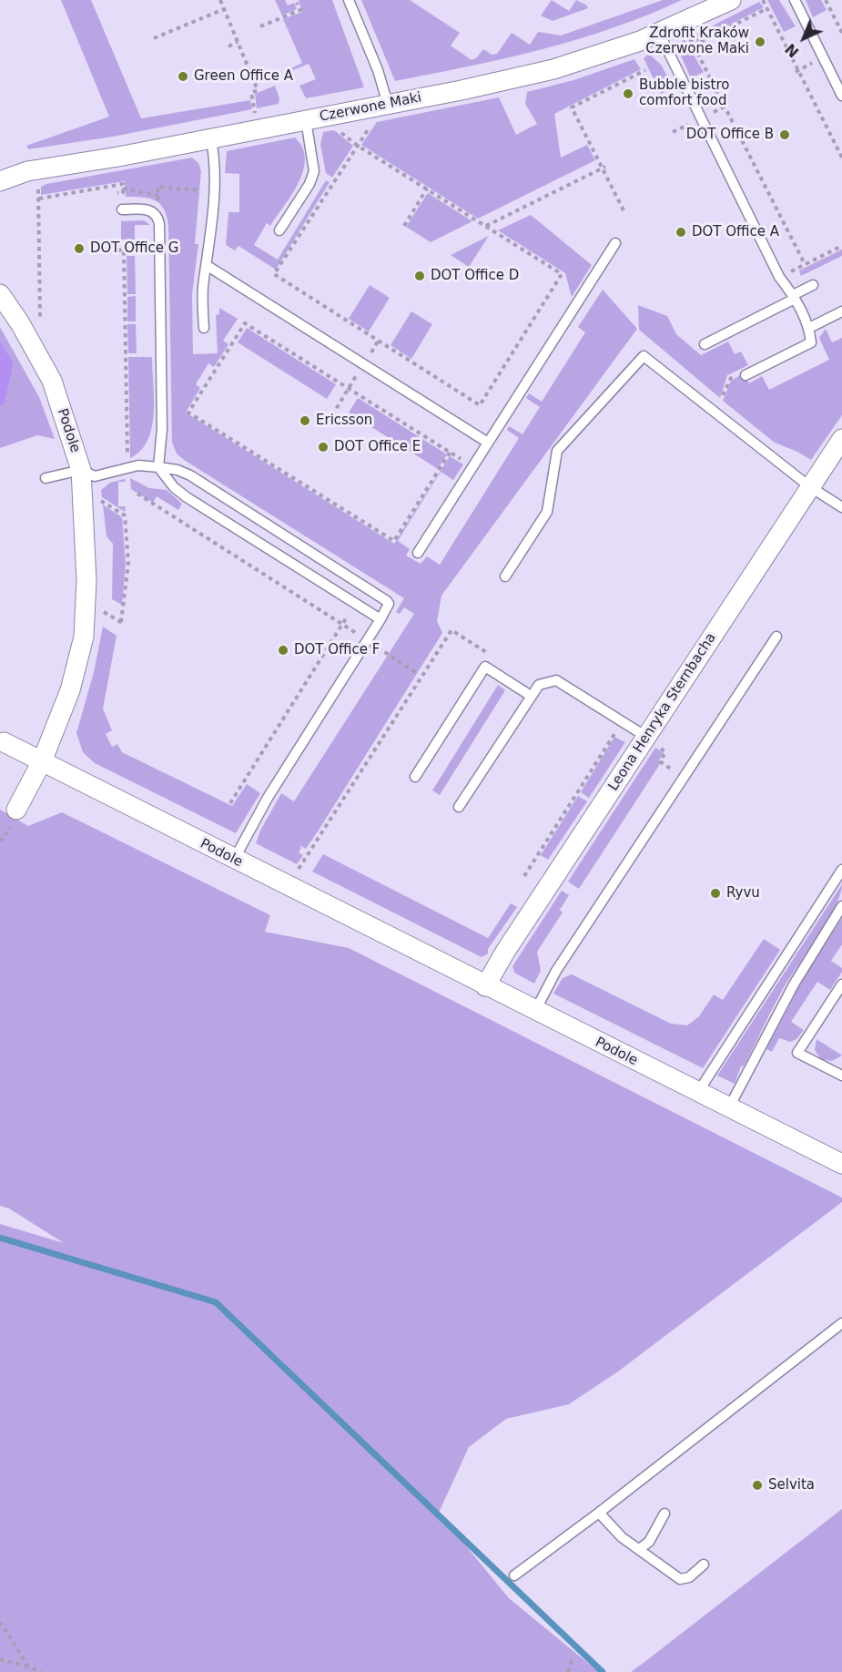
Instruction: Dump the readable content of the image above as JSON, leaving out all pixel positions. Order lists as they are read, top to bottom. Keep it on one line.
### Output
{"streets":{"street":["Czerwone Maki","Podole","Leona Henryka Sternbacha"]},"crossings":[["Podole","Leona Henryka Sternbacha"]],"places":["Zdrofit Kraków Czerwone Maki","Green Office A","Bubble bistro comfort food","DOT Office B","DOT Office A","DOT Office G","DOT Office D","Ericsson","DOT Office E","DOT Office F","Ryvu","Selvita"],"north":"bottom left"}
